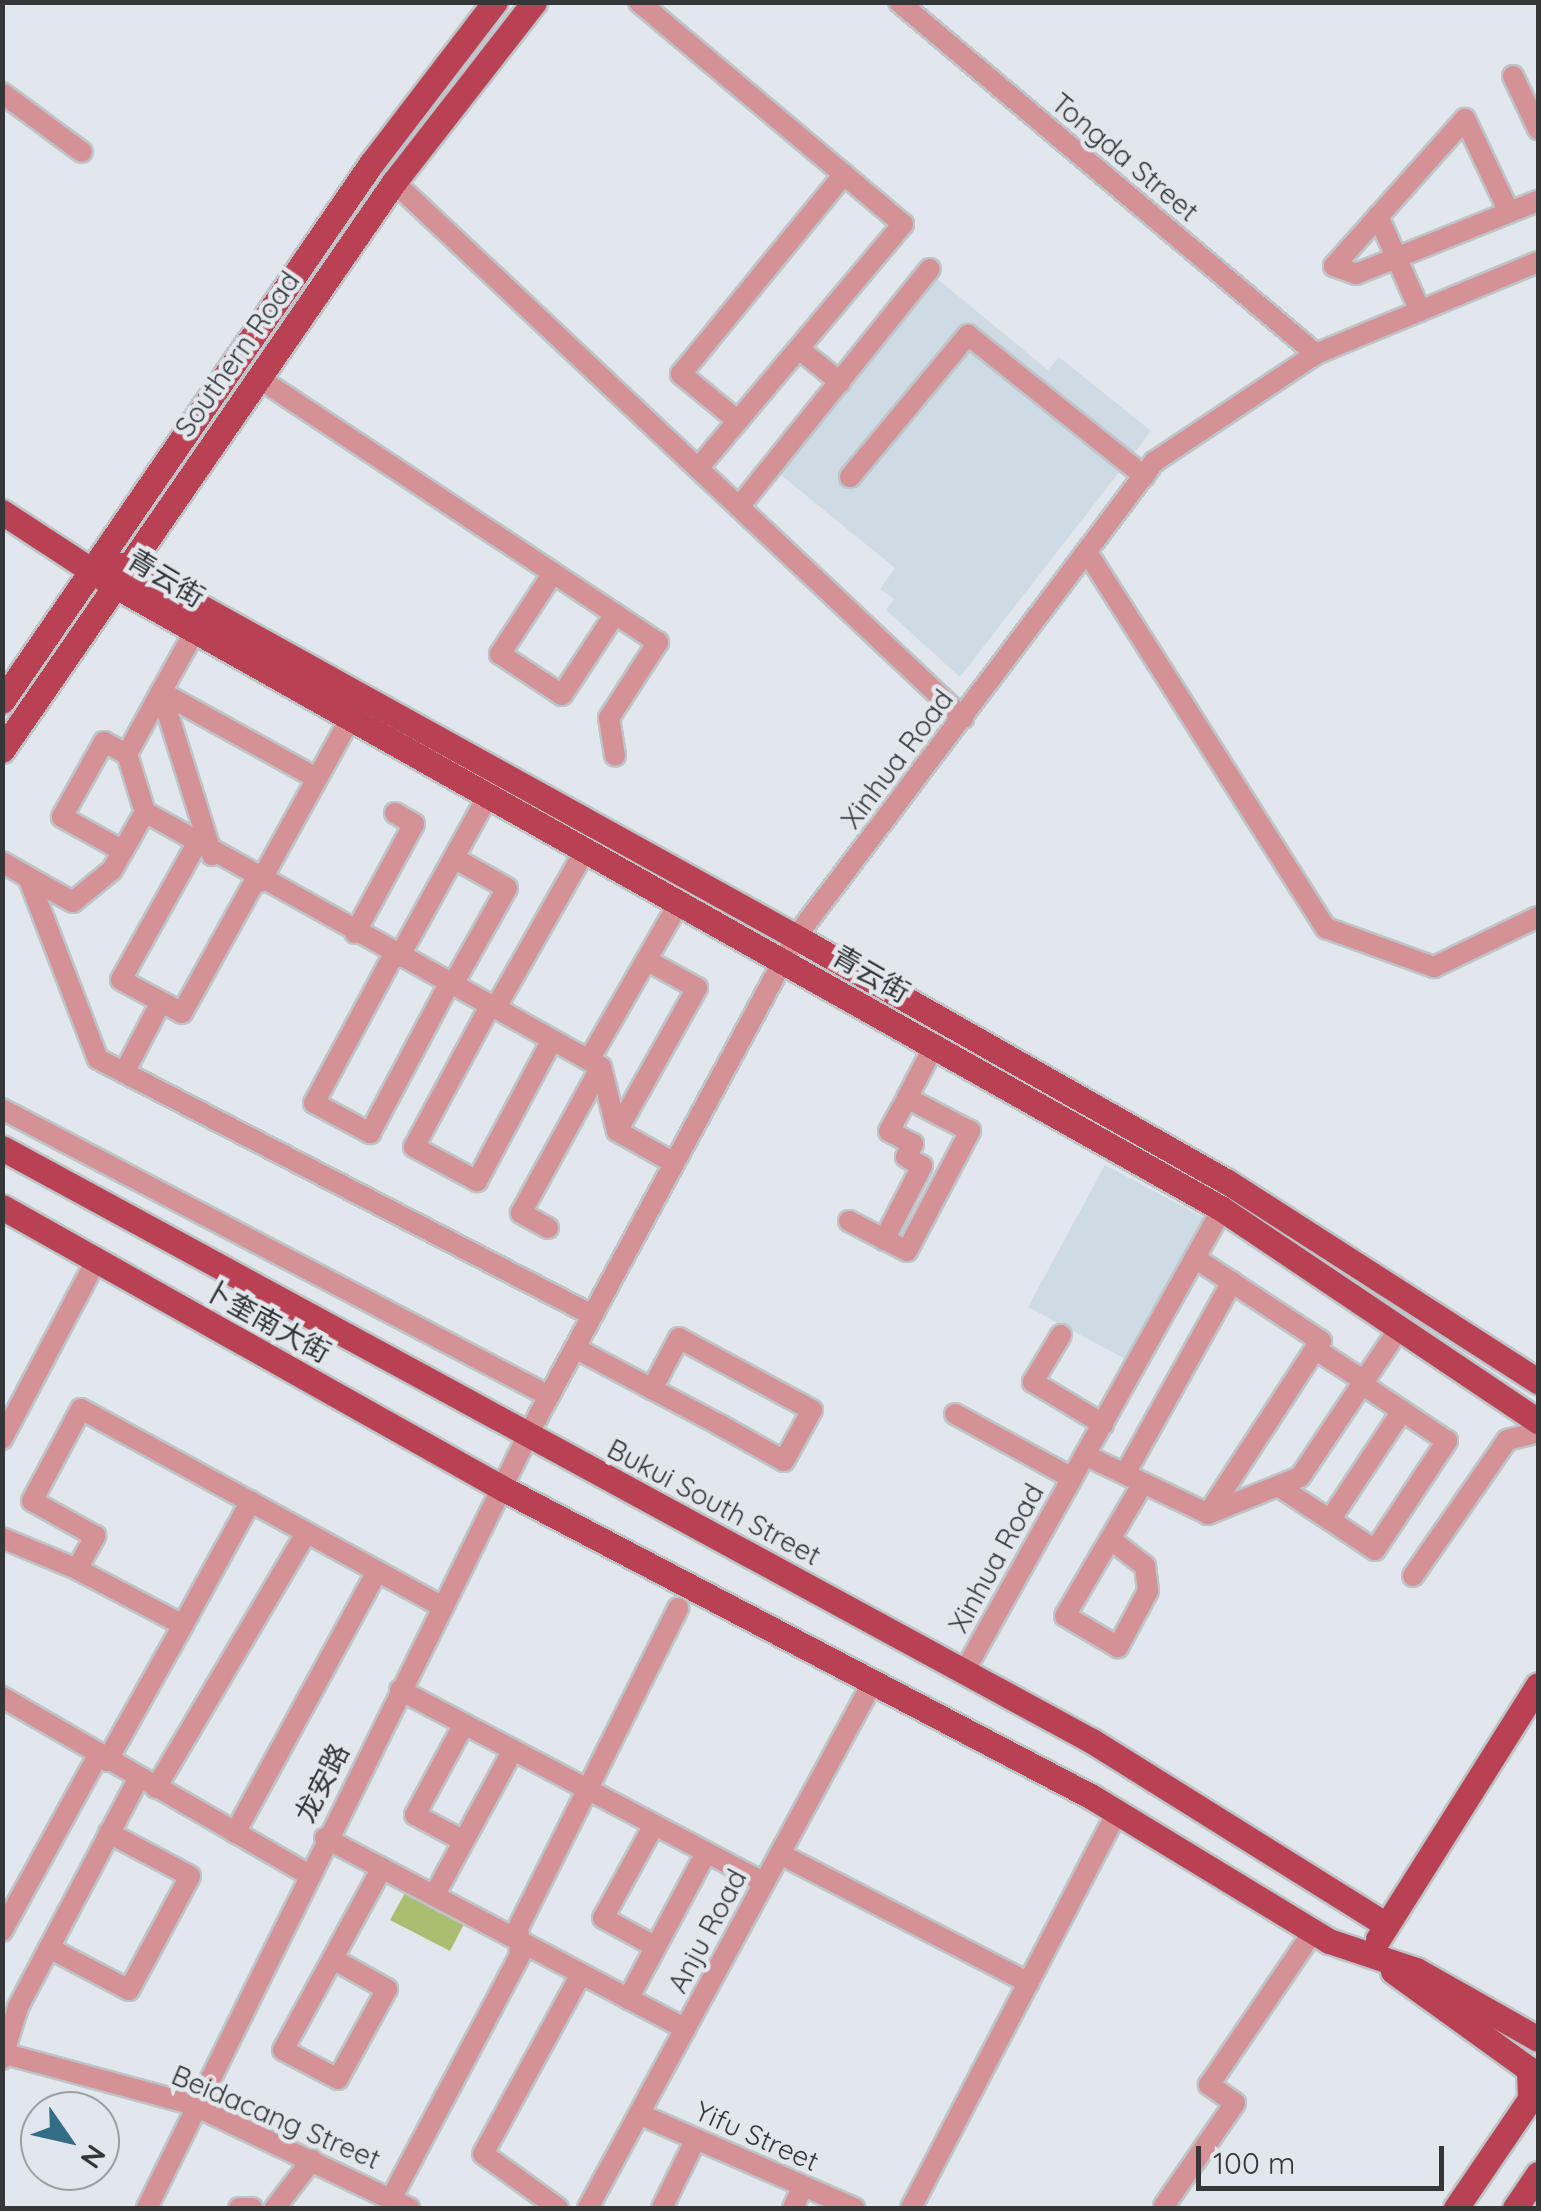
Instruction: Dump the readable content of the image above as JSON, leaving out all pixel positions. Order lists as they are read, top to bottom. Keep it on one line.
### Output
{"streets":{"main road":["Southern Road","青云街","卜奎南大街","Bukui South Street"],"street":["Tongda Street","Xinhua Road","龙安路","Anju Road","Beidacang Street","Yifu Street"]},"crossings":[["Tongda Street","Xinhua Road"],["Southern Road","青云街"],["青云街","Xinhua Road"],["Xinhua Road","卜奎南大街"],["Xinhua Road","Bukui South Street"],["Xinhua Road","龙安路"],["卜奎南大街","龙安路"],["龙安路","Beidacang Street"],["Anju Road","Yifu Street"]],"scale_bar":"100 m","north":"bottom right"}
